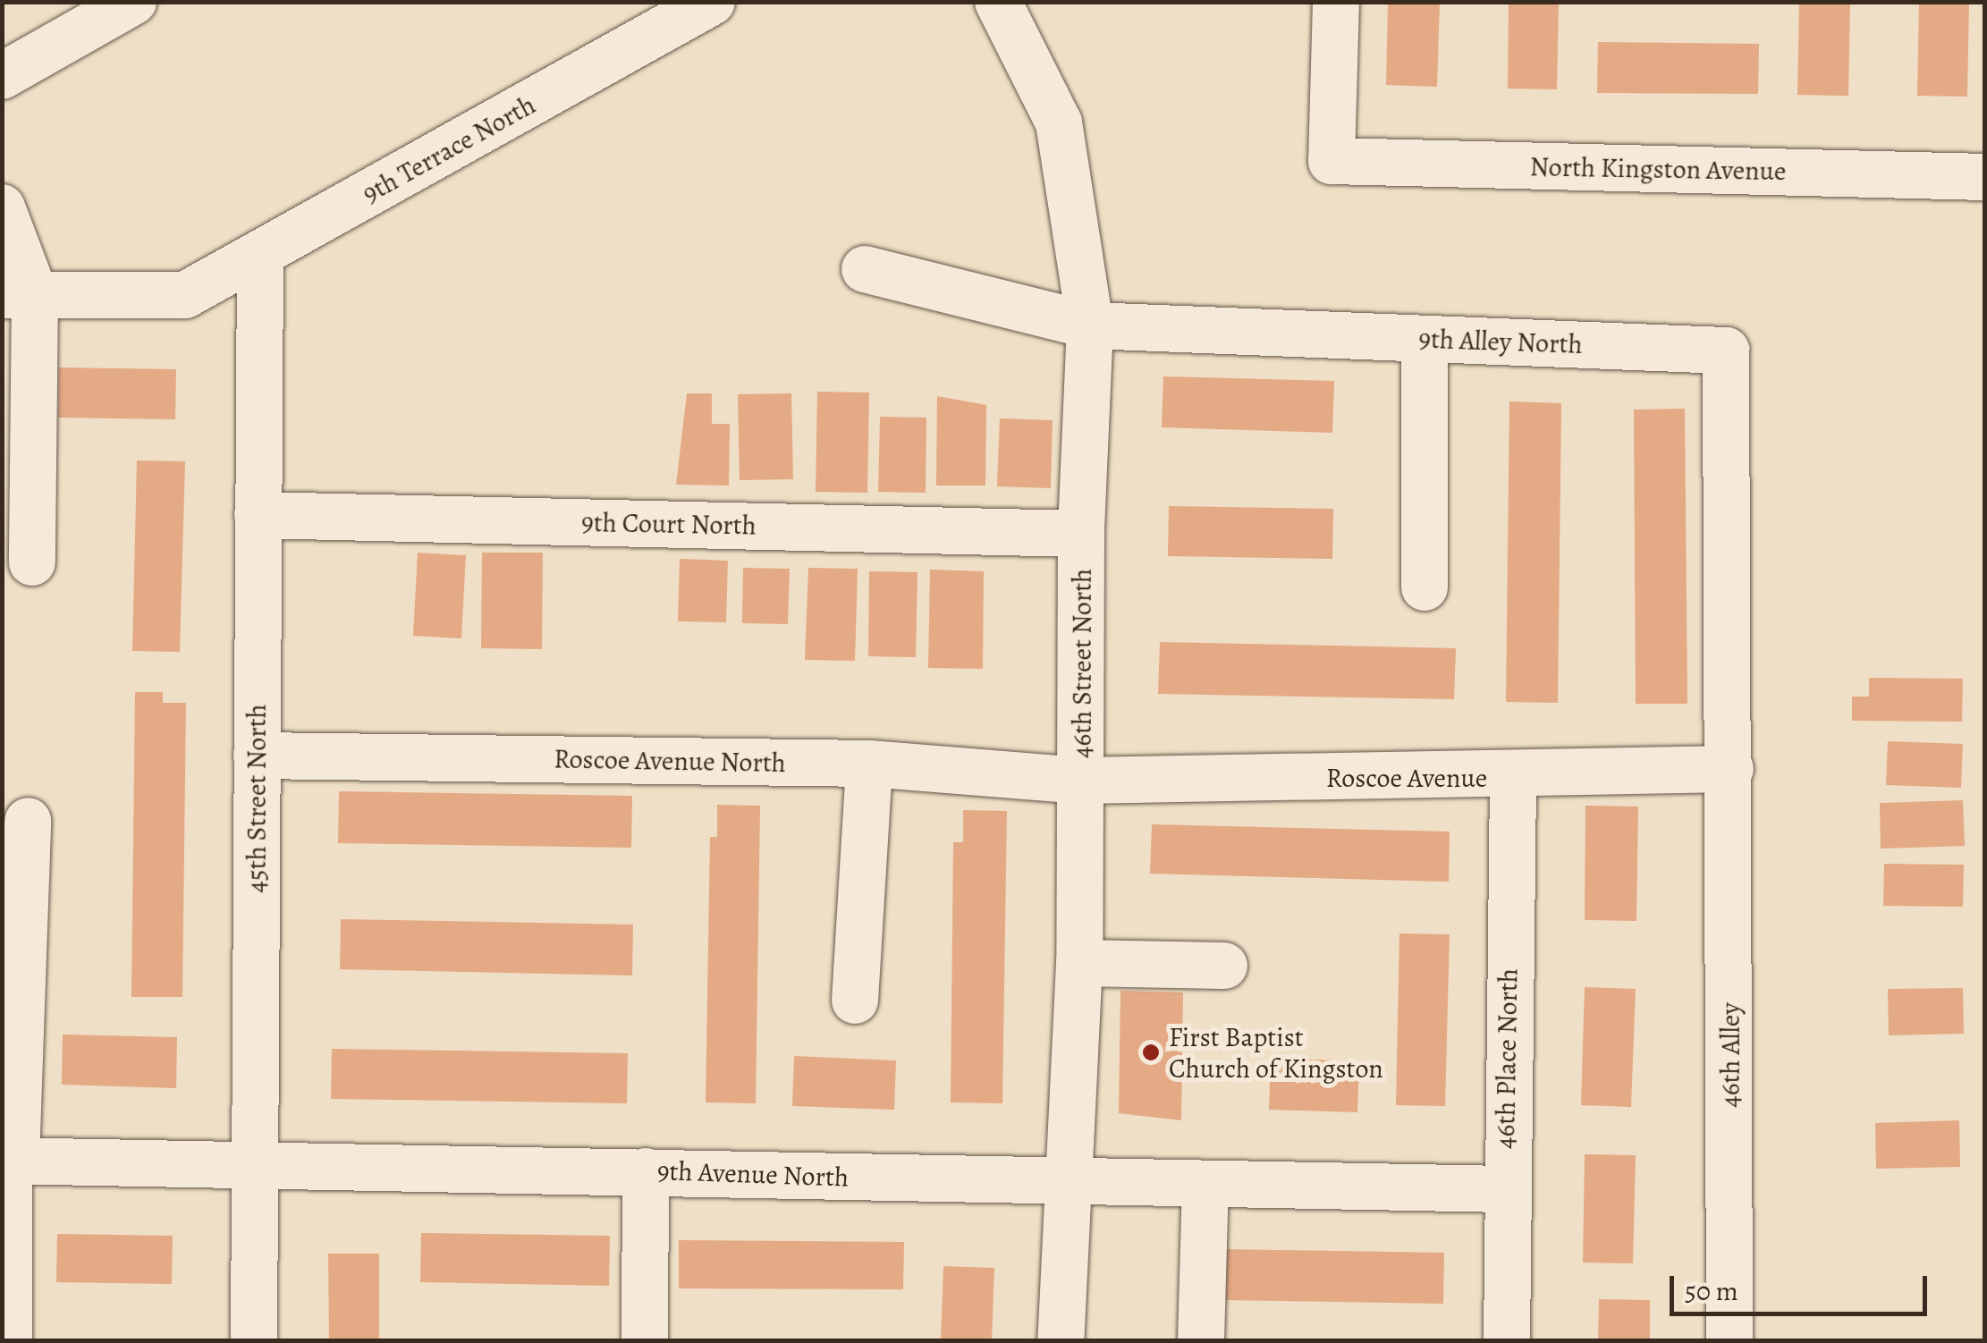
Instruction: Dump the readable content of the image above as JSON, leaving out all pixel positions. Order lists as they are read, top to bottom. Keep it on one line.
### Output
{"streets":{"street":["9th Terrace North","North Kingston Avenue","9th Alley North","9th Court North","46th Street North","Roscoe Avenue North","Roscoe Avenue","45th Street North","46th Alley","46th Place North","9th Avenue North"]},"crossings":[["9th Terrace North","45th Street North"],["9th Alley North","46th Street North"],["9th Alley North","Roscoe Avenue"],["9th Alley North","46th Alley"],["9th Court North","46th Street North"],["9th Court North","45th Street North"],["46th Street North","Roscoe Avenue North"],["46th Street North","Roscoe Avenue"],["46th Street North","9th Avenue North"],["Roscoe Avenue North","Roscoe Avenue"],["Roscoe Avenue North","45th Street North"],["Roscoe Avenue","46th Alley"],["Roscoe Avenue","46th Place North"],["45th Street North","9th Avenue North"],["46th Place North","9th Avenue North"]],"places":["First Baptist Church of Kingston"],"scale_bar":"50 m"}
